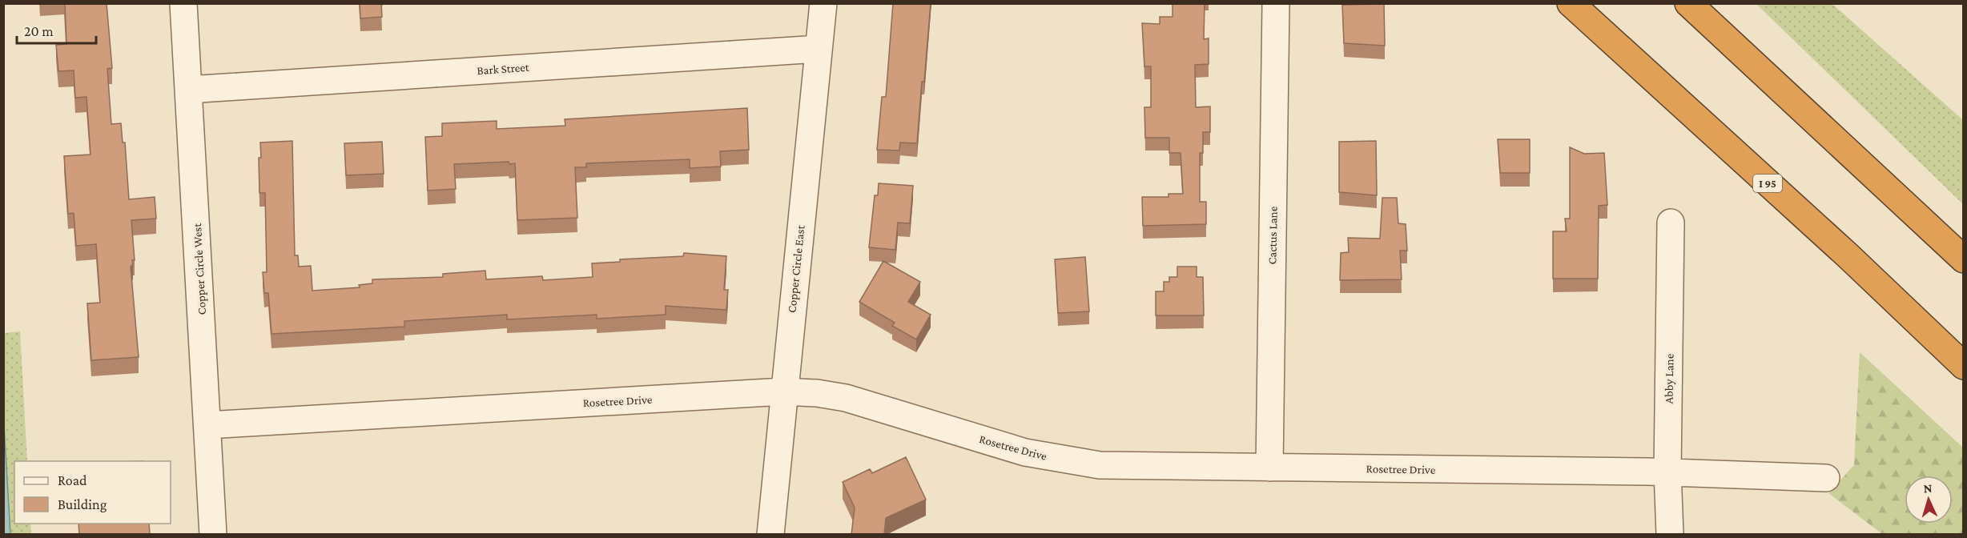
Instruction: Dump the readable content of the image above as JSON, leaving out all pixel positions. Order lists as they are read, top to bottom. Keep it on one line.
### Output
{"streets":{"highway":["I 95"],"street":["Bark Street","Cactus Lane","Copper Circle West","Copper Circle East","Abby Lane","Rosetree Drive"]},"crossings":[["Bark Street","Copper Circle West"],["Bark Street","Copper Circle East"],["Cactus Lane","Rosetree Drive"],["Copper Circle West","Rosetree Drive"],["Copper Circle East","Rosetree Drive"],["Abby Lane","Rosetree Drive"]],"legend":["Road","Building"],"scale_bar":"20 m","north":"top"}
